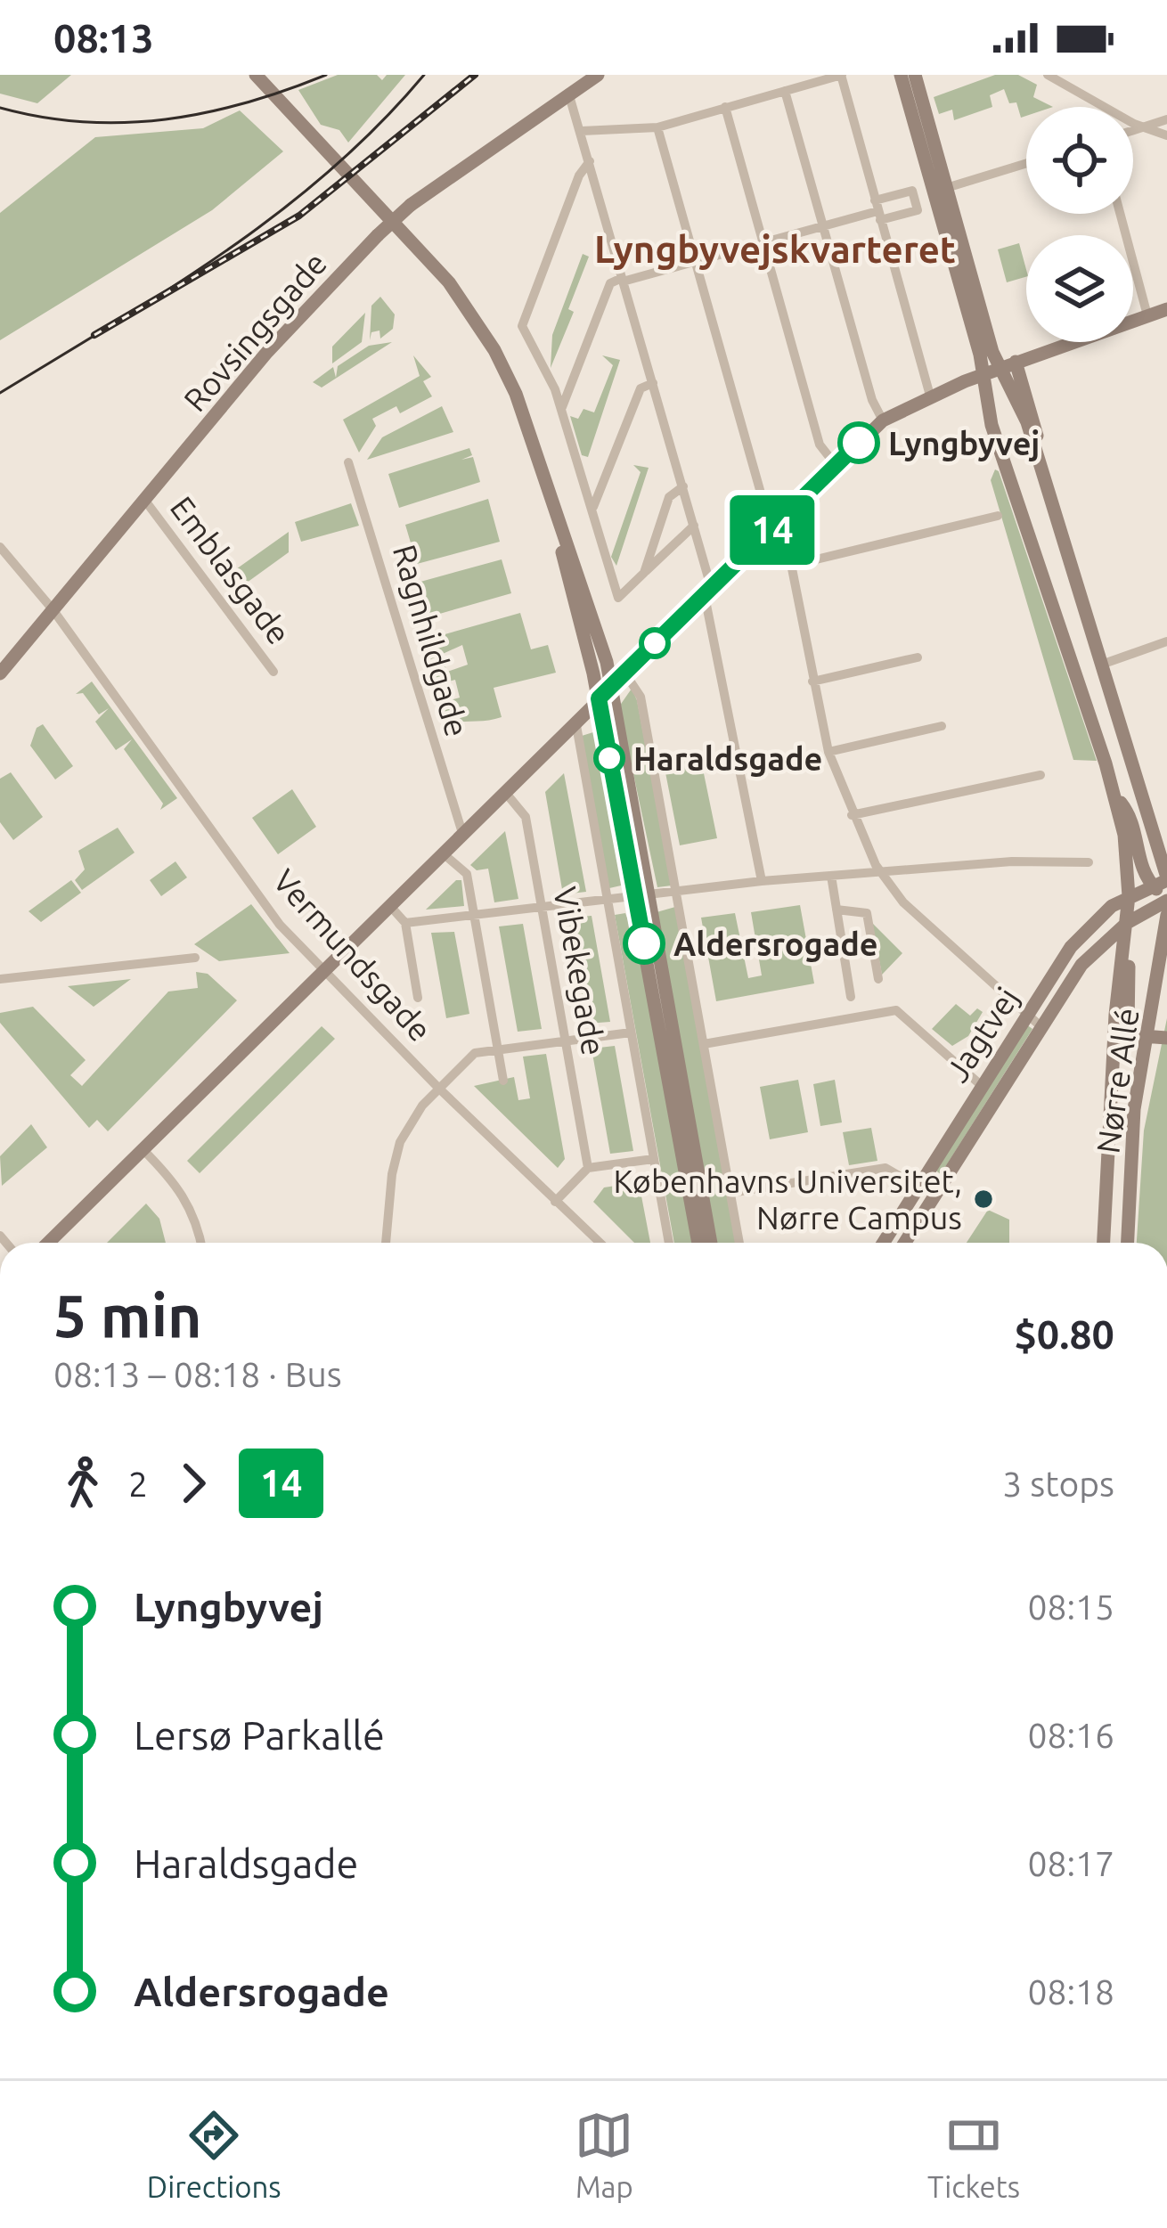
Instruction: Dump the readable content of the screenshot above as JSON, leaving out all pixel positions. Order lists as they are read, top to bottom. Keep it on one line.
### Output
{"streets":{"street":["Rovsingsgade","Emblasgade","Ragnhildgade","Vermundsgade","Vibekegade","Jagtvej","Nørre Allé"]},"crossings":[["Rovsingsgade","Emblasgade"],["Rovsingsgade","Vermundsgade"],["Jagtvej","Nørre Allé"]],"districts":["Lyngbyvejskvarteret"],"places":["Lyngbyvej","Haraldsgade","Aldersrogade","Københavns Universitet, Nørre Campus"],"lines":["bus line 14"],"page":{"status":"08:13","on_map":"14","heading":["5 min","08:13 – 08:18 · Bus","$0.80"],"legs":["2","14","3 stops"],"list":[{"name":"Lyngbyvej","value":"08:15"},{"name":"Lersø Parkallé","value":"08:16"},{"name":"Haraldsgade","value":"08:17"},{"name":"Aldersrogade","value":"08:18"}],"tabs":["Directions","Map","Tickets"]}}
